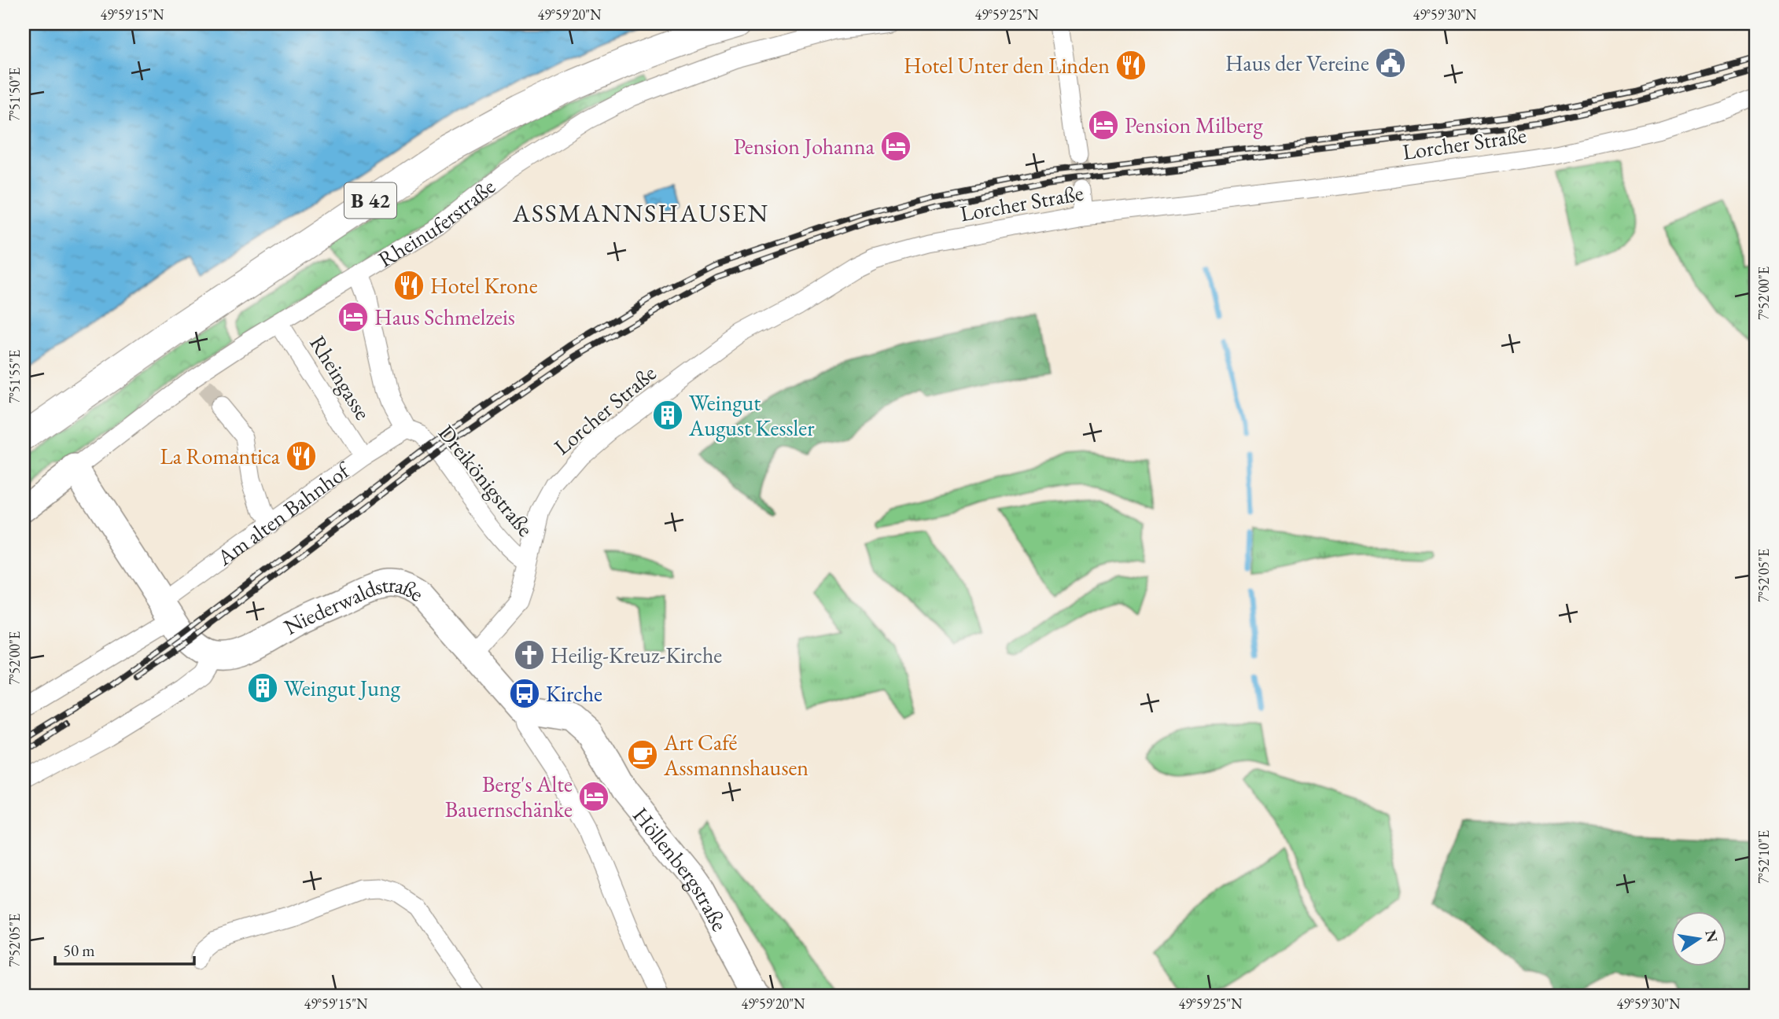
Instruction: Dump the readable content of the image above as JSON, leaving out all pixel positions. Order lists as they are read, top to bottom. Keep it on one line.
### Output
{"streets":{"main road":["B 42","Rheinuferstraße","Niederwaldstraße","Höllenbergstraße"],"street":["Lorcher Straße","Rheingasse","Dreikönigstraße","Am alten Bahnhof"]},"crossings":[["Lorcher Straße","Dreikönigstraße"],["Lorcher Straße","Niederwaldstraße"],["Rheinuferstraße","Rheingasse"],["Rheinuferstraße","Dreikönigstraße"],["Rheingasse","Am alten Bahnhof"],["Dreikönigstraße","Am alten Bahnhof"]],"districts":["ASSMANNSHAUSEN"],"places":{"public building":["Haus der Vereine"],"restaurant":["Hotel Unter den Linden","Hotel Krone","La Romantica"],"hotel":["Pension Milberg","Pension Johanna","Haus Schmelzeis","Berg's Alte Bauernschänke"],"building":["Weingut August Kessler","Weingut Jung"],"church":["Heilig-Kreuz-Kirche"],"bus stop":["Kirche"],"cafe":["Art Café Assmannshausen"]},"scale_bar":"50 m","north":"right","coordinates":["49°59'15\"N","49°59'20\"N","49°59'25\"N","49°59'30\"N","7°51'50\"E","7°52'00\"E","7°51'55\"E","7°52'05\"E","7°52'10\"E"]}
